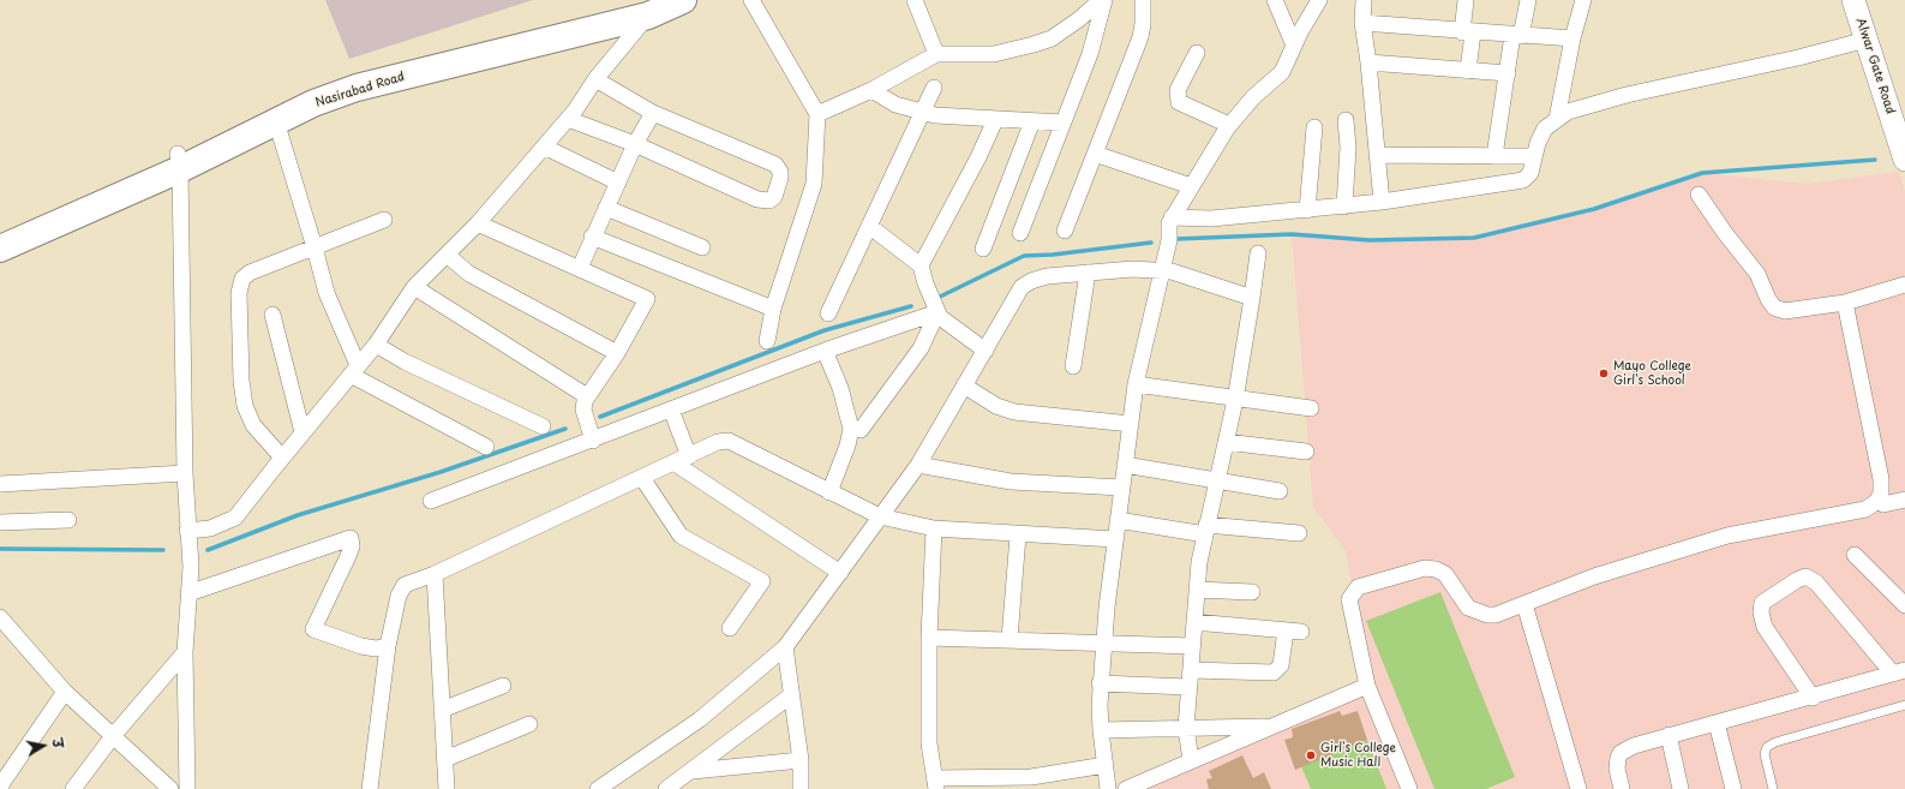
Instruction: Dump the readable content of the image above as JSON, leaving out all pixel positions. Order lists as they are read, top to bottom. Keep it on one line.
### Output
{"streets":{"highway":["Nasirabad Road"],"street":["Alwar Gate Road"]},"places":["Mayo College Girl's School","Girl's College Music Hall"],"north":"right"}
